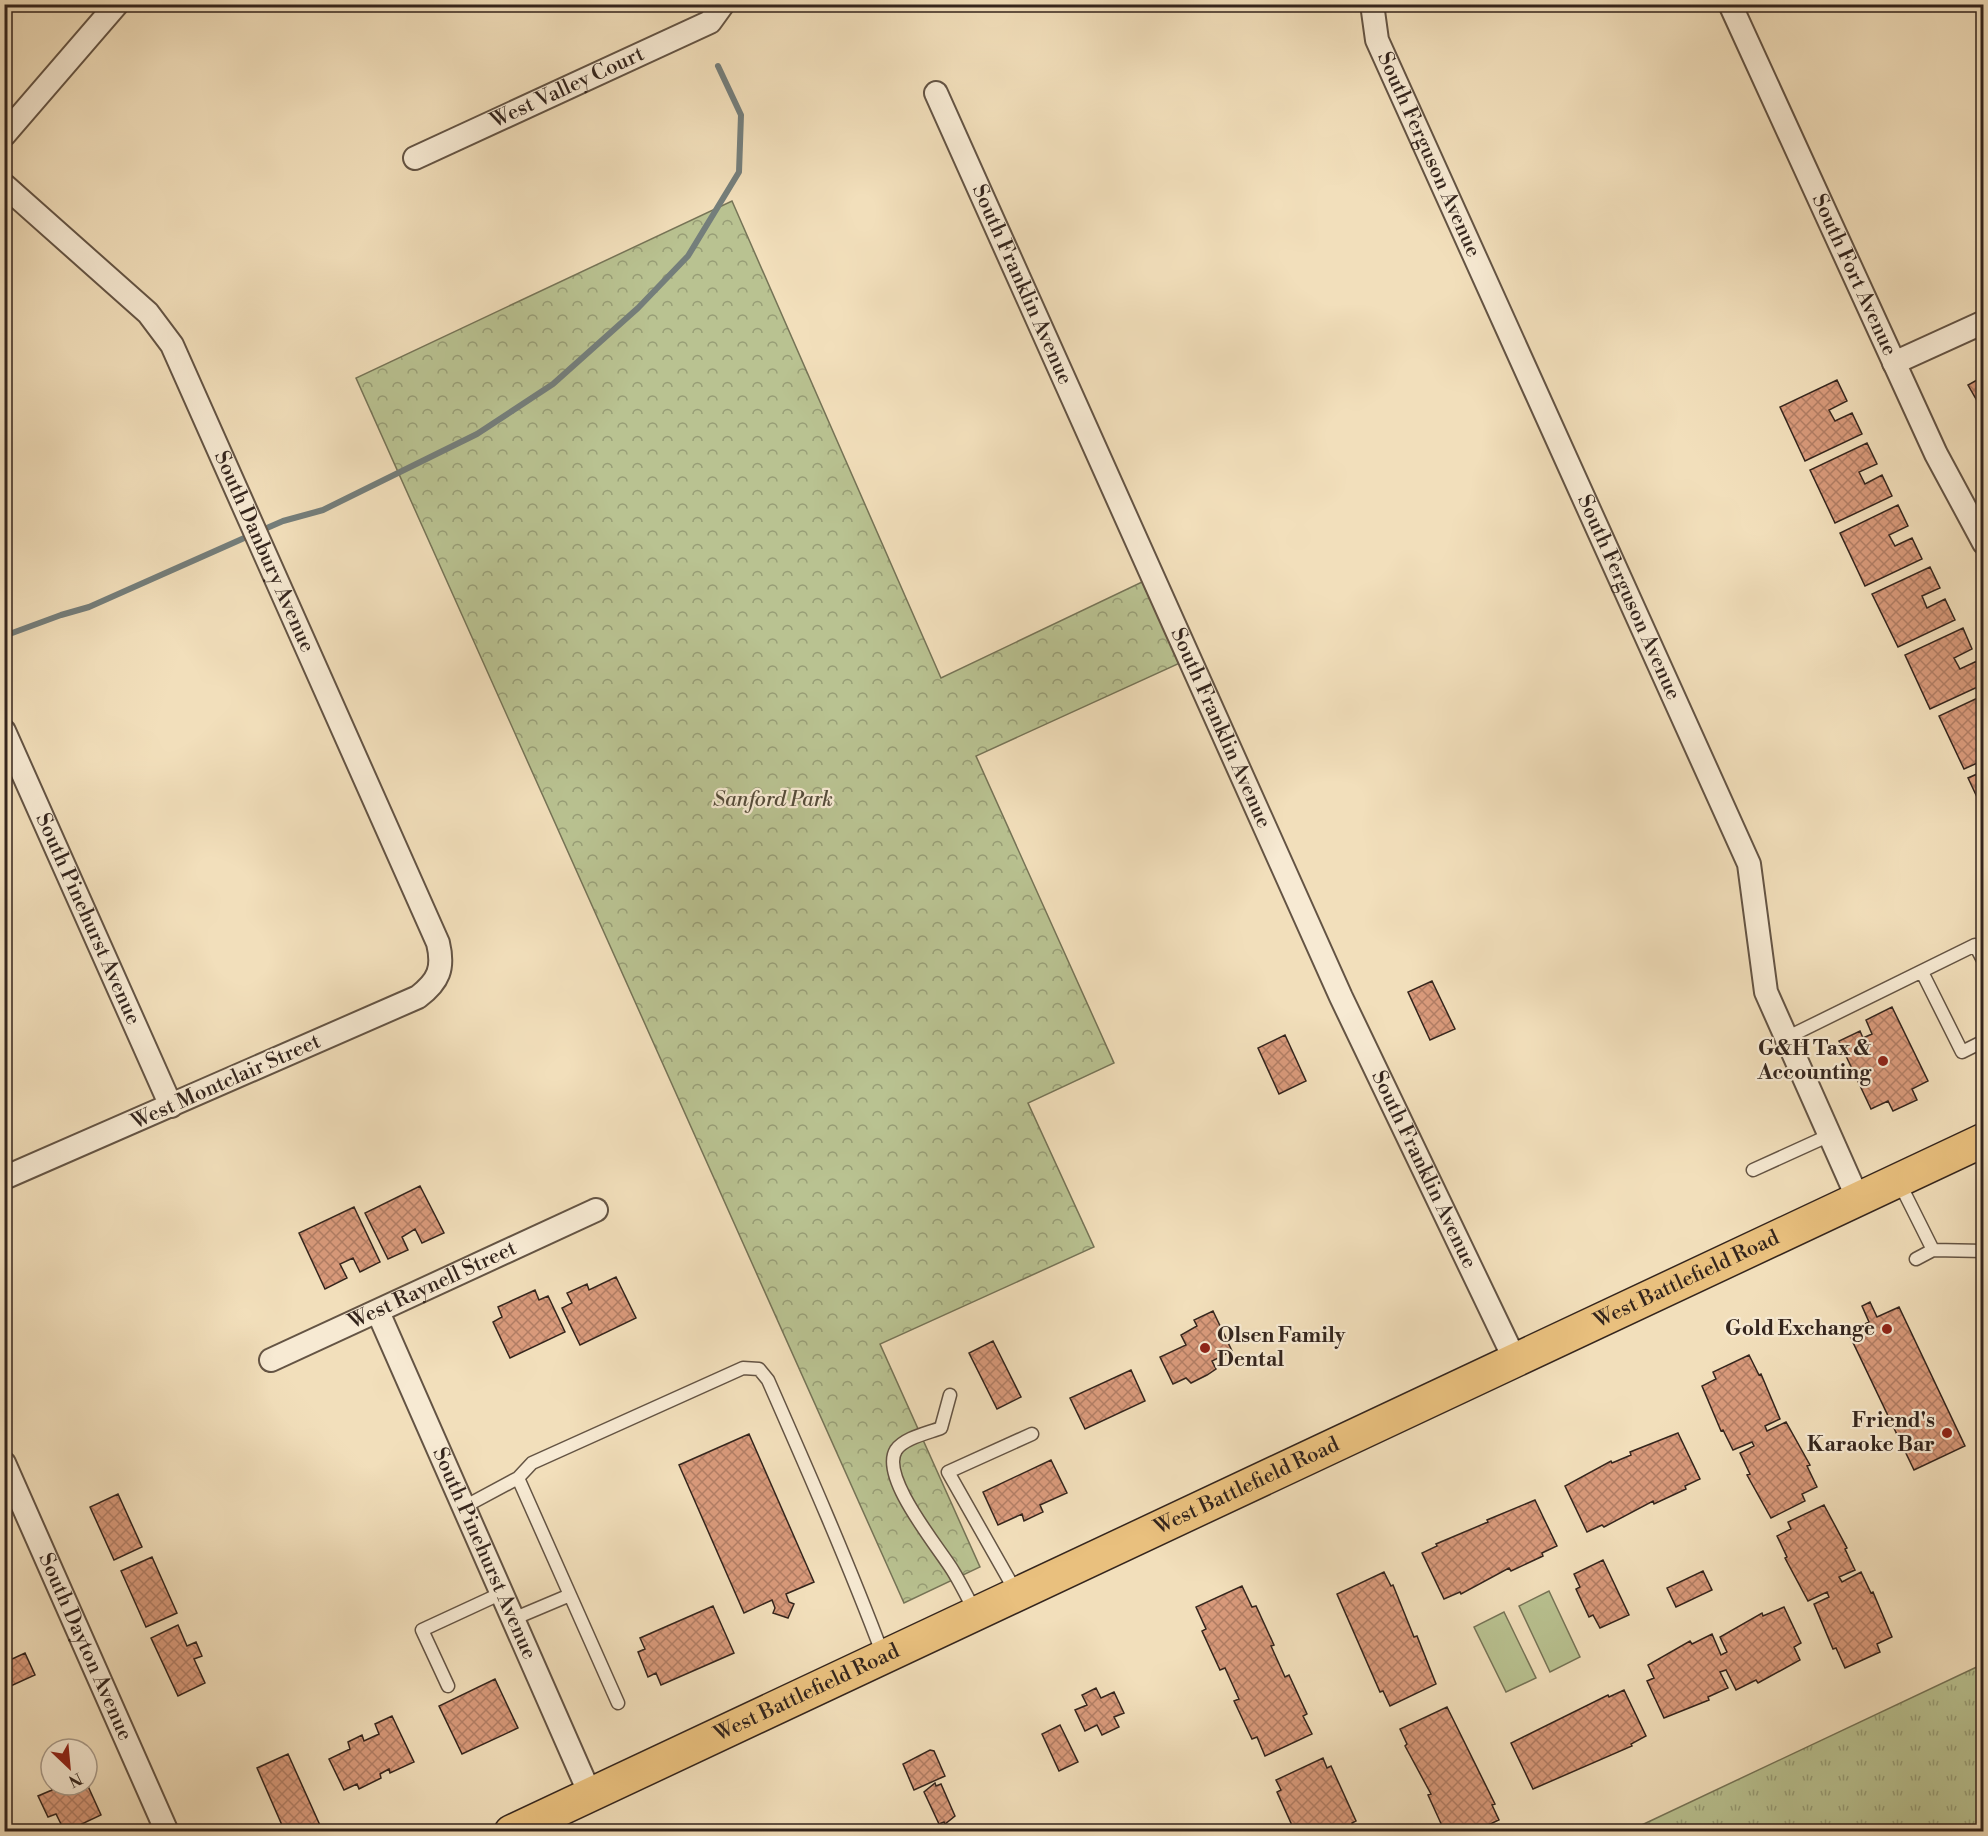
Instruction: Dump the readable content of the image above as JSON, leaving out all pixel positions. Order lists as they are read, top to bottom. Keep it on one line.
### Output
{"streets":{"main road":["West Battlefield Road"],"street":["West Valley Court","South Ferguson Avenue","South Fort Avenue","South Franklin Avenue","South Danbury Avenue","South Pinehurst Avenue","West Montclair Street","West Raynell Street","South Dayton Avenue"]},"crossings":[["South Ferguson Avenue","West Battlefield Road"],["South Franklin Avenue","West Battlefield Road"],["South Danbury Avenue","West Montclair Street"],["South Pinehurst Avenue","West Montclair Street"],["South Pinehurst Avenue","West Battlefield Road"],["South Pinehurst Avenue","West Raynell Street"]],"parks":["Sanford Park"],"places":["G&H Tax & Accounting","Gold Exchange","Olsen Family Dental","Friend's Karaoke Bar"],"north":"bottom right"}
